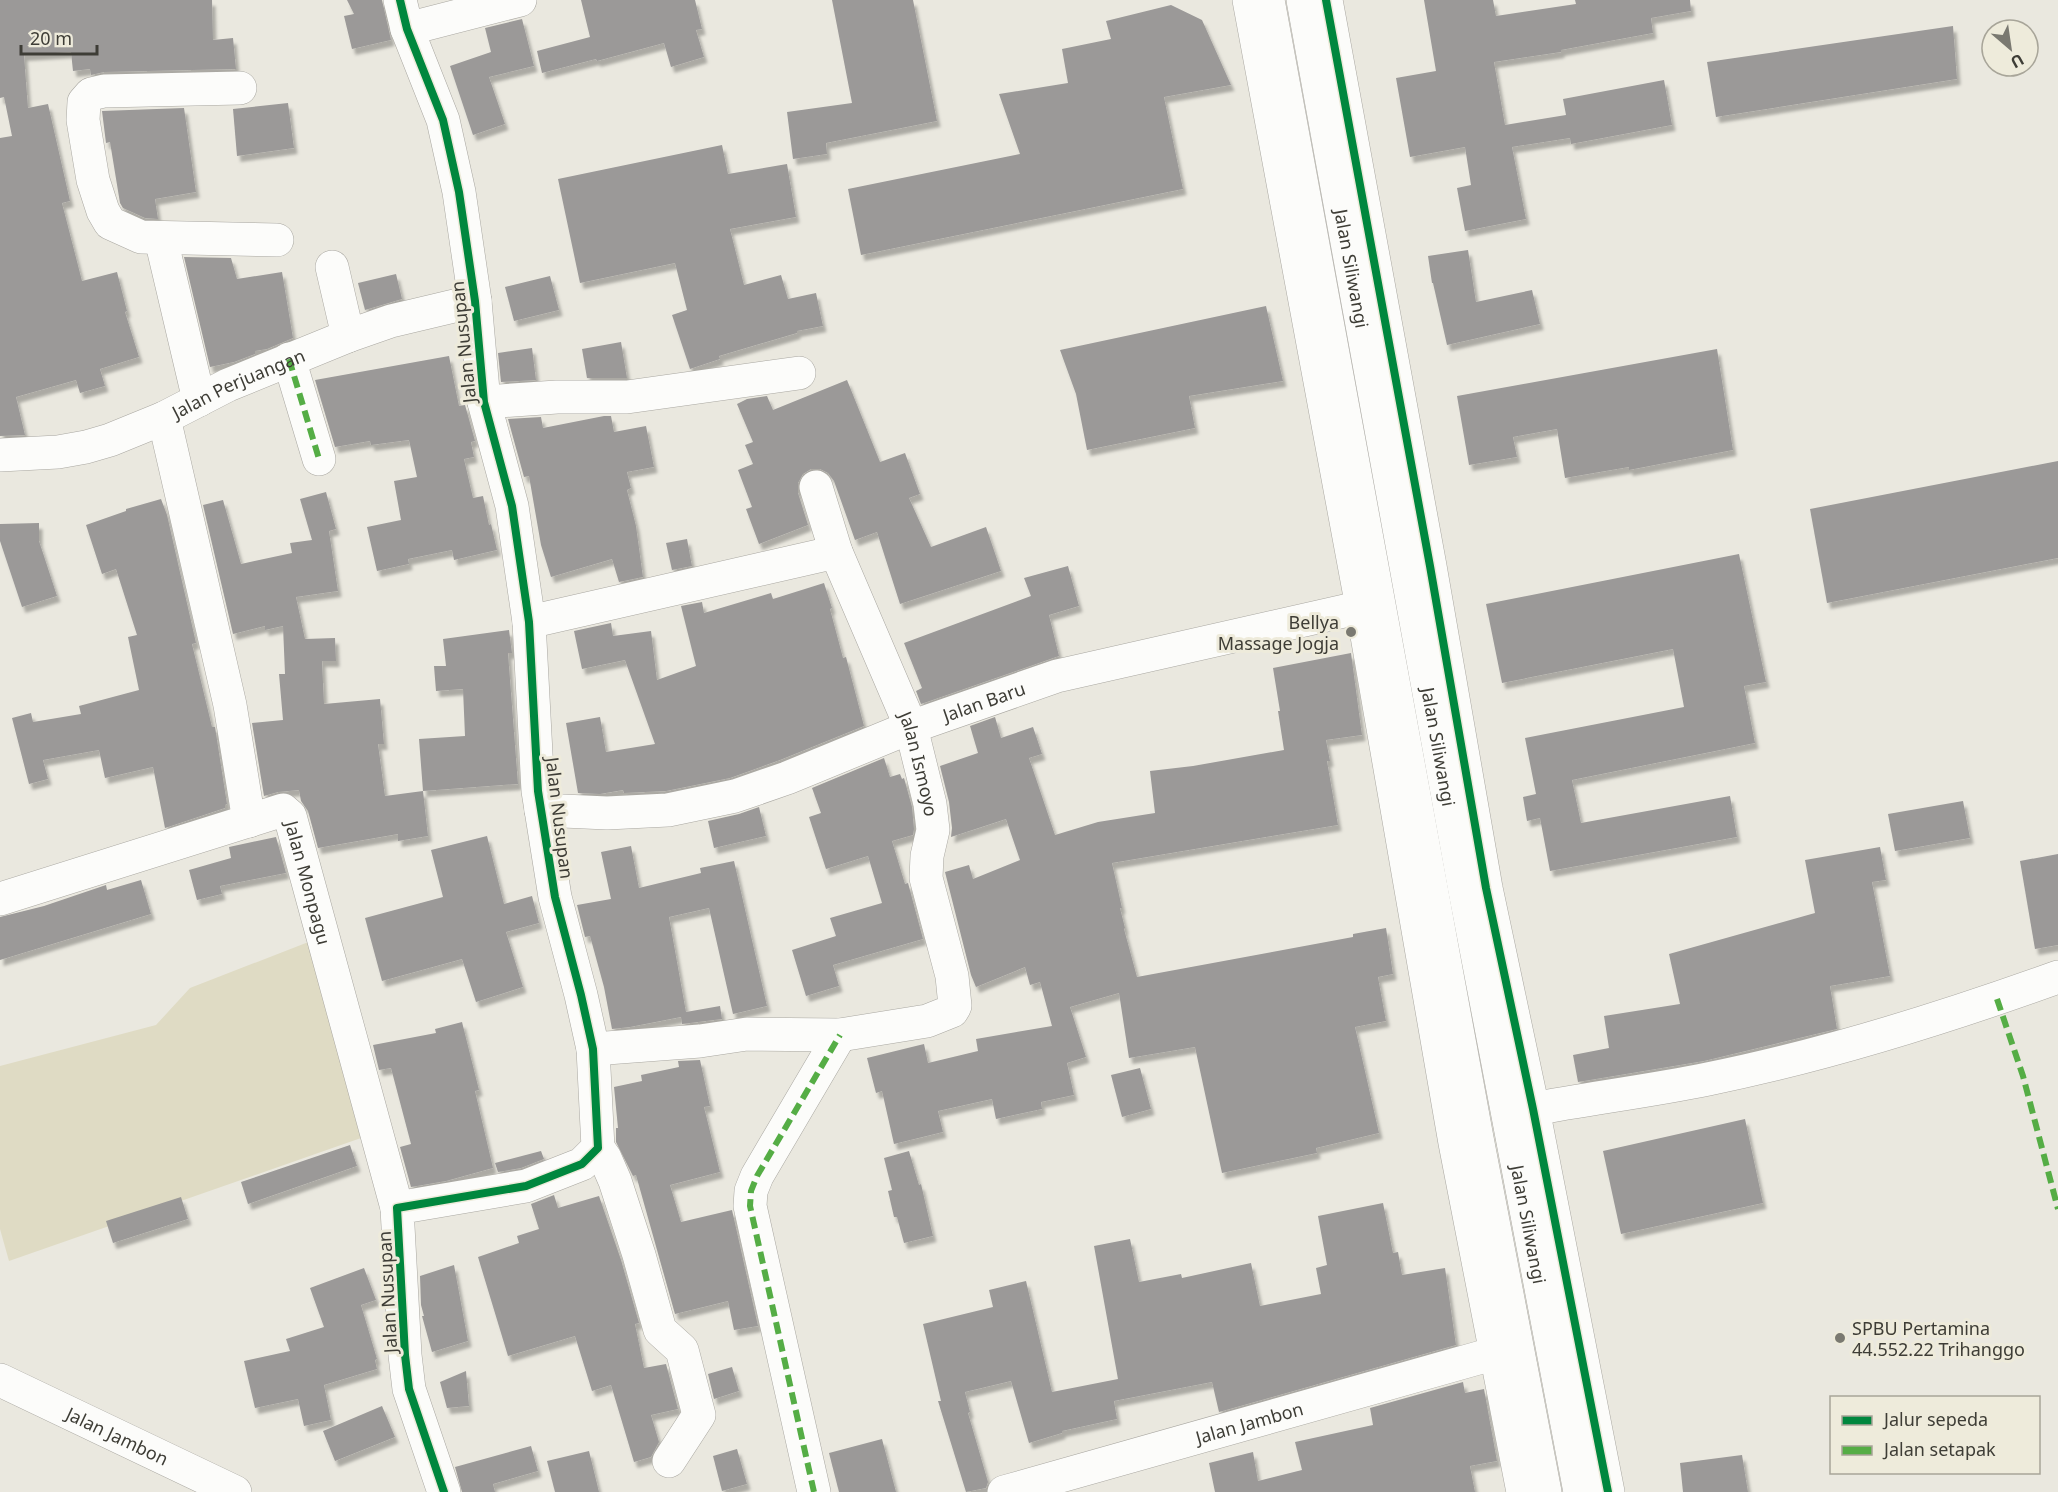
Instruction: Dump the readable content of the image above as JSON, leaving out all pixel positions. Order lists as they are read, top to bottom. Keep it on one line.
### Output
{"streets":{"main road":["Jalan Siliwangi","Jalan Nusupan","Jalan Perjuangan","Jalan Baru","Jalan Ismoyo","Jalan Monpagu","Jalan Jambon"]},"crossings":[["Jalan Nusupan","Jalan Perjuangan"],["Jalan Nusupan","Jalan Baru"],["Jalan Nusupan","Jalan Ismoyo"],["Jalan Nusupan","Jalan Monpagu"],["Jalan Baru","Jalan Ismoyo"]],"places":["Bellya Massage Jogja","SPBU Pertamina 44.552.22 Trihanggo"],"legend":["Jalur sepeda","Jalan setapak"],"scale_bar":"20 m","north":"bottom right"}
